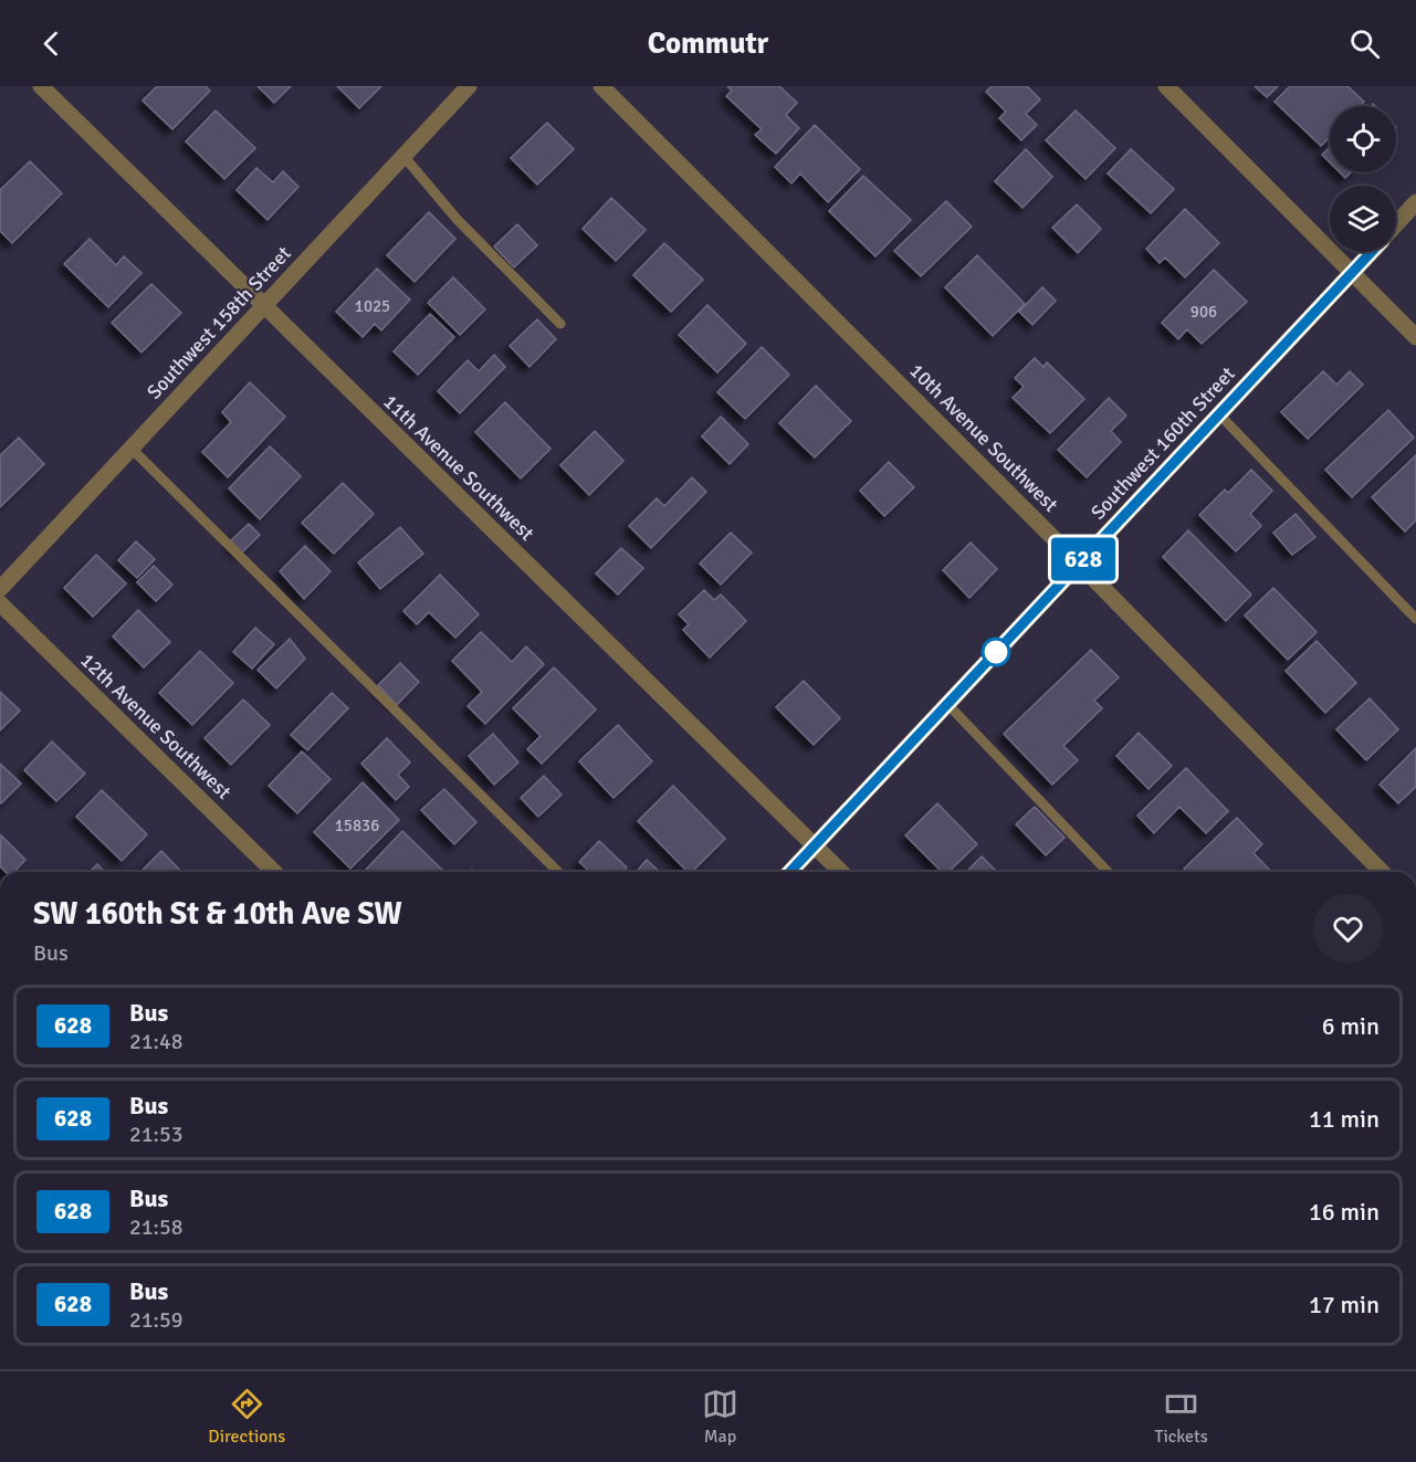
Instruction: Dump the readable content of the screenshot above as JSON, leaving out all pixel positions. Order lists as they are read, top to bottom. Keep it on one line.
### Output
{"streets":{"street":["Southwest 158th Street","10th Avenue Southwest","Southwest 160th Street","11th Avenue Southwest","12th Avenue Southwest"]},"crossings":[["Southwest 158th Street","11th Avenue Southwest"],["10th Avenue Southwest","Southwest 160th Street"],["Southwest 160th Street","11th Avenue Southwest"]],"lines":["bus line 628"],"house_numbers":["1025","906","15836"],"page":{"header":"Commutr","on_map":"628","heading":["SW 160th St & 10th Ave SW","Bus"],"list":[{"mark":"628","name":"Bus","note":"21:48","value":"6 min"},{"mark":"628","name":"Bus","note":"21:53","value":"11 min"},{"mark":"628","name":"Bus","note":"21:58","value":"16 min"},{"mark":"628","name":"Bus","note":"21:59","value":"17 min"}],"tabs":["Directions","Map","Tickets"]}}
